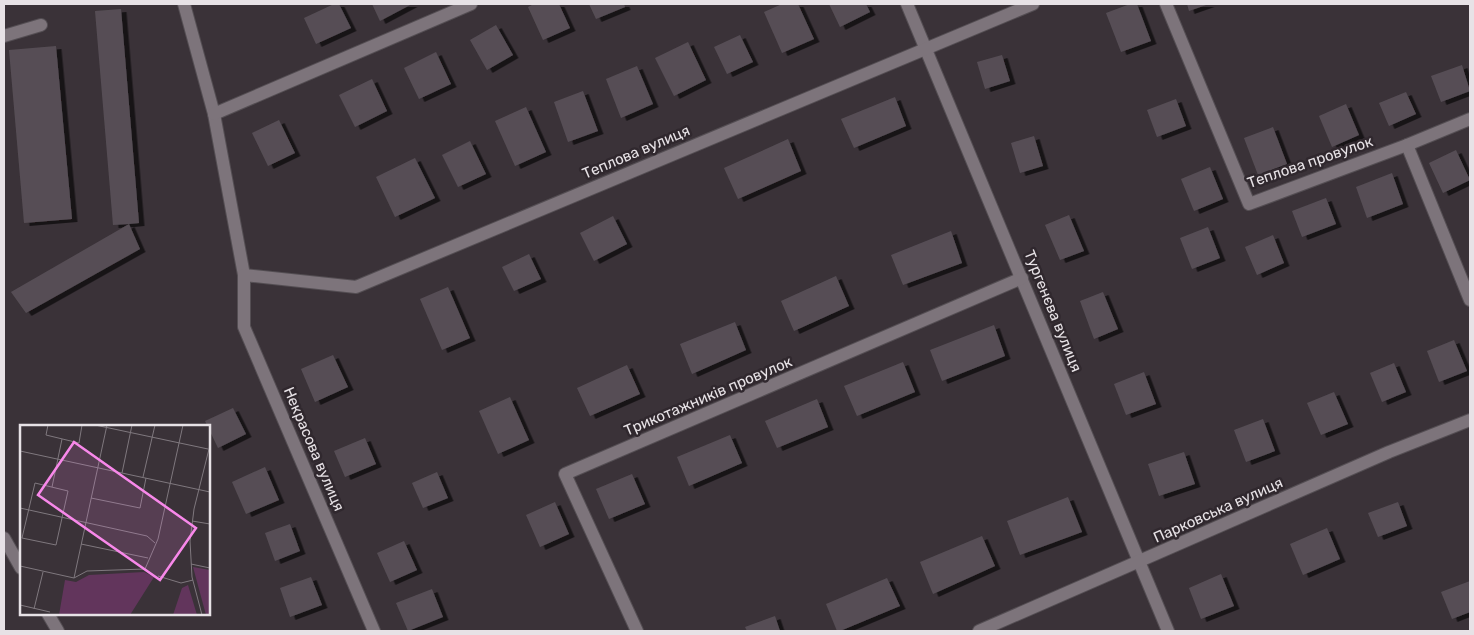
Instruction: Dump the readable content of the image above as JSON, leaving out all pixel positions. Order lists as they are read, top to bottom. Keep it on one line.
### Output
{"streets":{"street":["Теплова вулиця","Теплова провулок","Тургенєва вулиця","Трикотажників провулок","Некрасова вулиця","Парковська вулиця"]},"crossings":[["Теплова вулиця","Тургенєва вулиця"],["Теплова вулиця","Некрасова вулиця"],["Тургенєва вулиця","Трикотажників провулок"],["Тургенєва вулиця","Парковська вулиця"]]}
